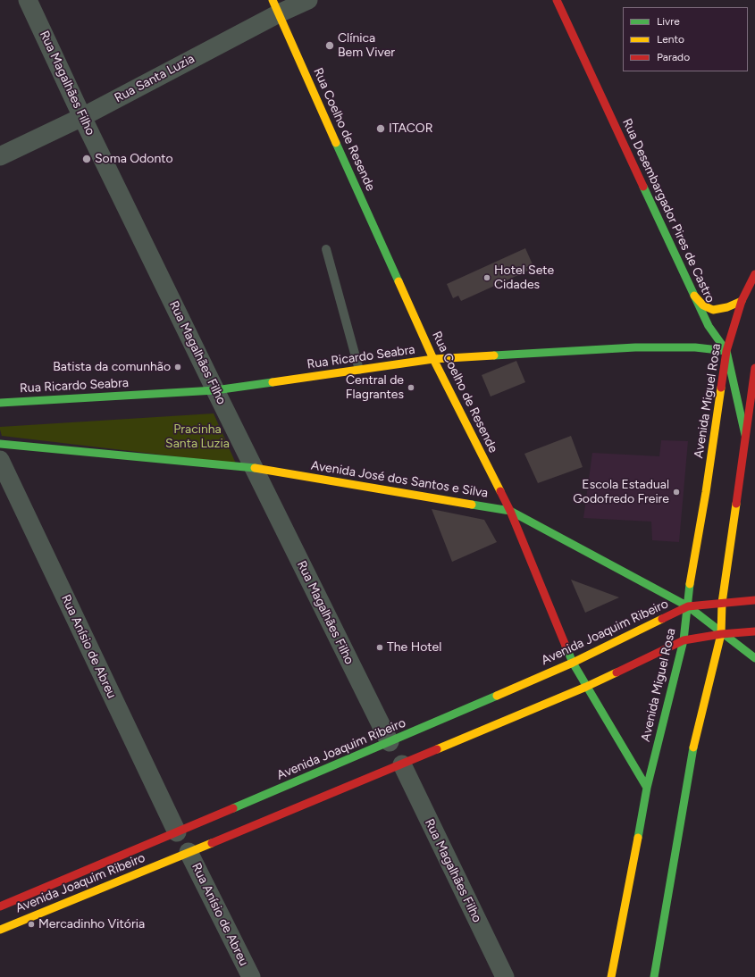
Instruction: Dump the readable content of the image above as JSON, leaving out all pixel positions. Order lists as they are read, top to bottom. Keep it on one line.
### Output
{"streets":{"main road":["Rua Coelho de Resende","Rua Desembargador Pires de Castro","Rua Ricardo Seabra","Avenida Miguel Rosa","Avenida José dos Santos e Silva","Avenida Joaquim Ribeiro"],"street":["Rua Santa Luzia","Rua Magalhães Filho","Rua Anísio de Abreu"]},"crossings":[["Rua Santa Luzia","Rua Magalhães Filho"],["Rua Santa Luzia","Rua Coelho de Resende"],["Rua Magalhães Filho","Rua Ricardo Seabra"],["Rua Magalhães Filho","Avenida José dos Santos e Silva"],["Rua Magalhães Filho","Avenida Joaquim Ribeiro"],["Rua Coelho de Resende","Rua Ricardo Seabra"],["Rua Coelho de Resende","Avenida Miguel Rosa"],["Rua Coelho de Resende","Avenida José dos Santos e Silva"],["Rua Coelho de Resende","Avenida Joaquim Ribeiro"],["Rua Desembargador Pires de Castro","Rua Ricardo Seabra"],["Rua Desembargador Pires de Castro","Avenida Miguel Rosa"],["Rua Ricardo Seabra","Avenida Miguel Rosa"],["Avenida Miguel Rosa","Avenida José dos Santos e Silva"],["Avenida Miguel Rosa","Avenida Joaquim Ribeiro"],["Avenida José dos Santos e Silva","Avenida Joaquim Ribeiro"],["Avenida Joaquim Ribeiro","Rua Anísio de Abreu"]],"parks":["Pracinha Santa Luzia"],"places":["Clínica Bem Viver","ITACOR","Soma Odonto","Hotel Sete Cidades","Batista da comunhão","Central de Flagrantes","Escola Estadual Godofredo Freire","The Hotel","Mercadinho Vitória"],"legend":["Livre","Lento","Parado"]}
